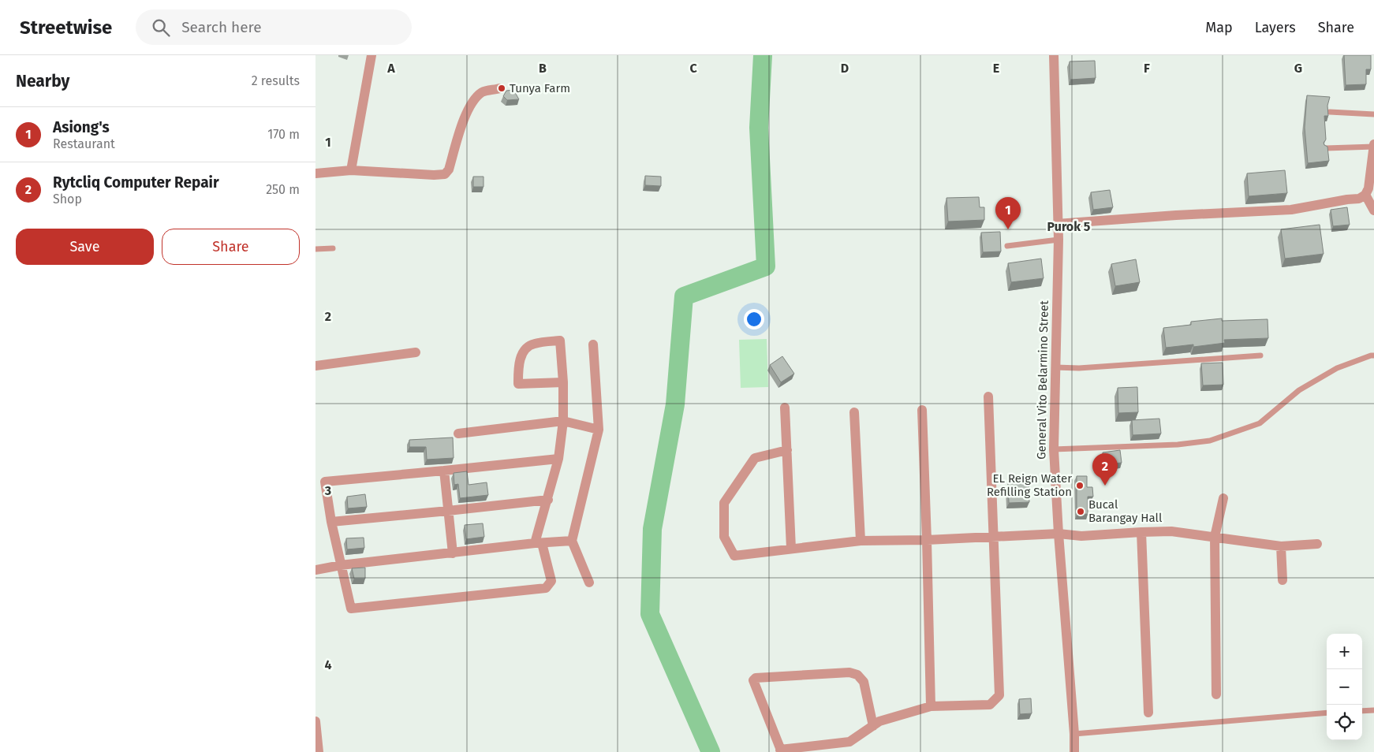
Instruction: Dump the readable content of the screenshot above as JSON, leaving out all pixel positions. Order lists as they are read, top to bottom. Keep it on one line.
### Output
{"streets":{"street":["General Vito Belarmino Street"]},"districts":["Purok 5"],"places":["Tunya Farm","EL Reign Water Refilling Station","Bucal Barangay Hall"],"page":{"header":"Streetwise","search":"Search here","nav":["Map","Layers","Share"],"heading":["Nearby","2 results"],"list":[{"mark":"1","name":"Asiong's","note":"Restaurant","value":"170 m"},{"mark":"2","name":"Rytcliq Computer Repair","note":"Shop","value":"250 m"}],"pins":["1","2"],"buttons":["Save","Share"],"map_buttons":["+","−"]},"grid":{"columns":["A","B","C","D","E","F","G"],"rows":["1","2","3","4"]}}
